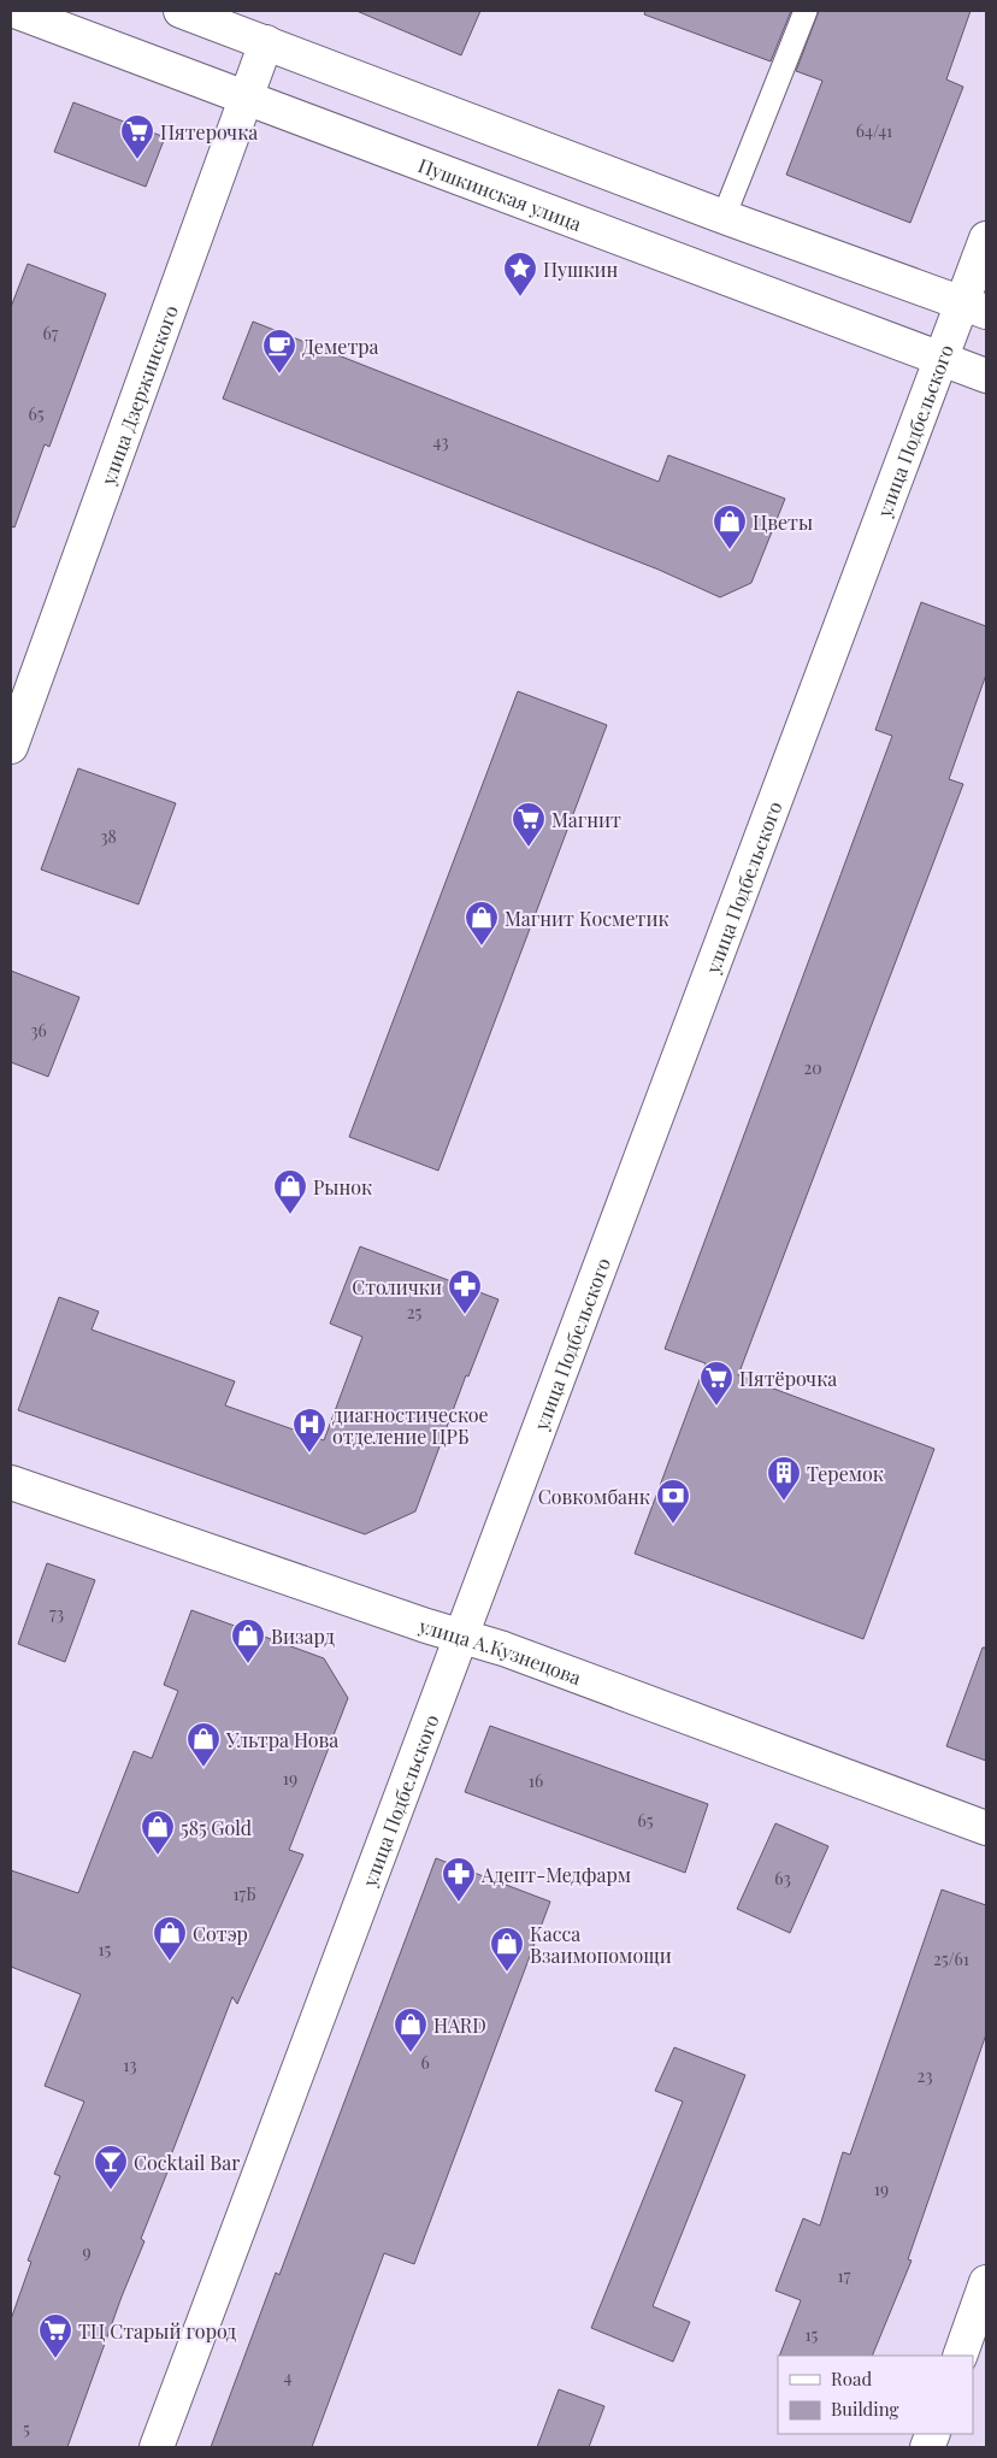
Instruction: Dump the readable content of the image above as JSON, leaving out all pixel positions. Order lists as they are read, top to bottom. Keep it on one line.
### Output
{"streets":{"main road":["Пушкинская улица","улица Дзержинского","улица Подбельского","улица А.Кузнецова"]},"crossings":[["Пушкинская улица","улица Дзержинского"],["Пушкинская улица","улица Подбельского"],["улица Подбельского","улица А.Кузнецова"]],"places":{"supermarket":["Пятерочка","Магнит","Пятёрочка","ТЦ Старый город"],"place":["Пушкин"],"cafe":["Деметра"],"shop":["Цветы","Магнит Косметик","Рынок","Визард","Ультра Нова","585 Gold","Сотэр","Касса Взаимопомощи","HARD"],"pharmacy":["Столички","Адепт-Медфарм"],"hospital":["диагностическое отделение ЦРБ"],"building":["Теремок"],"bank":["Совкомбанк"],"bar":["Cocktail Bar"]},"house_numbers":["64/41","67","65","43","38","36","20","25","73","19","16","65","63","17Б","15","25/61","6","13","23","19","9","17","15","4","5"],"legend":["Road","Building"]}
